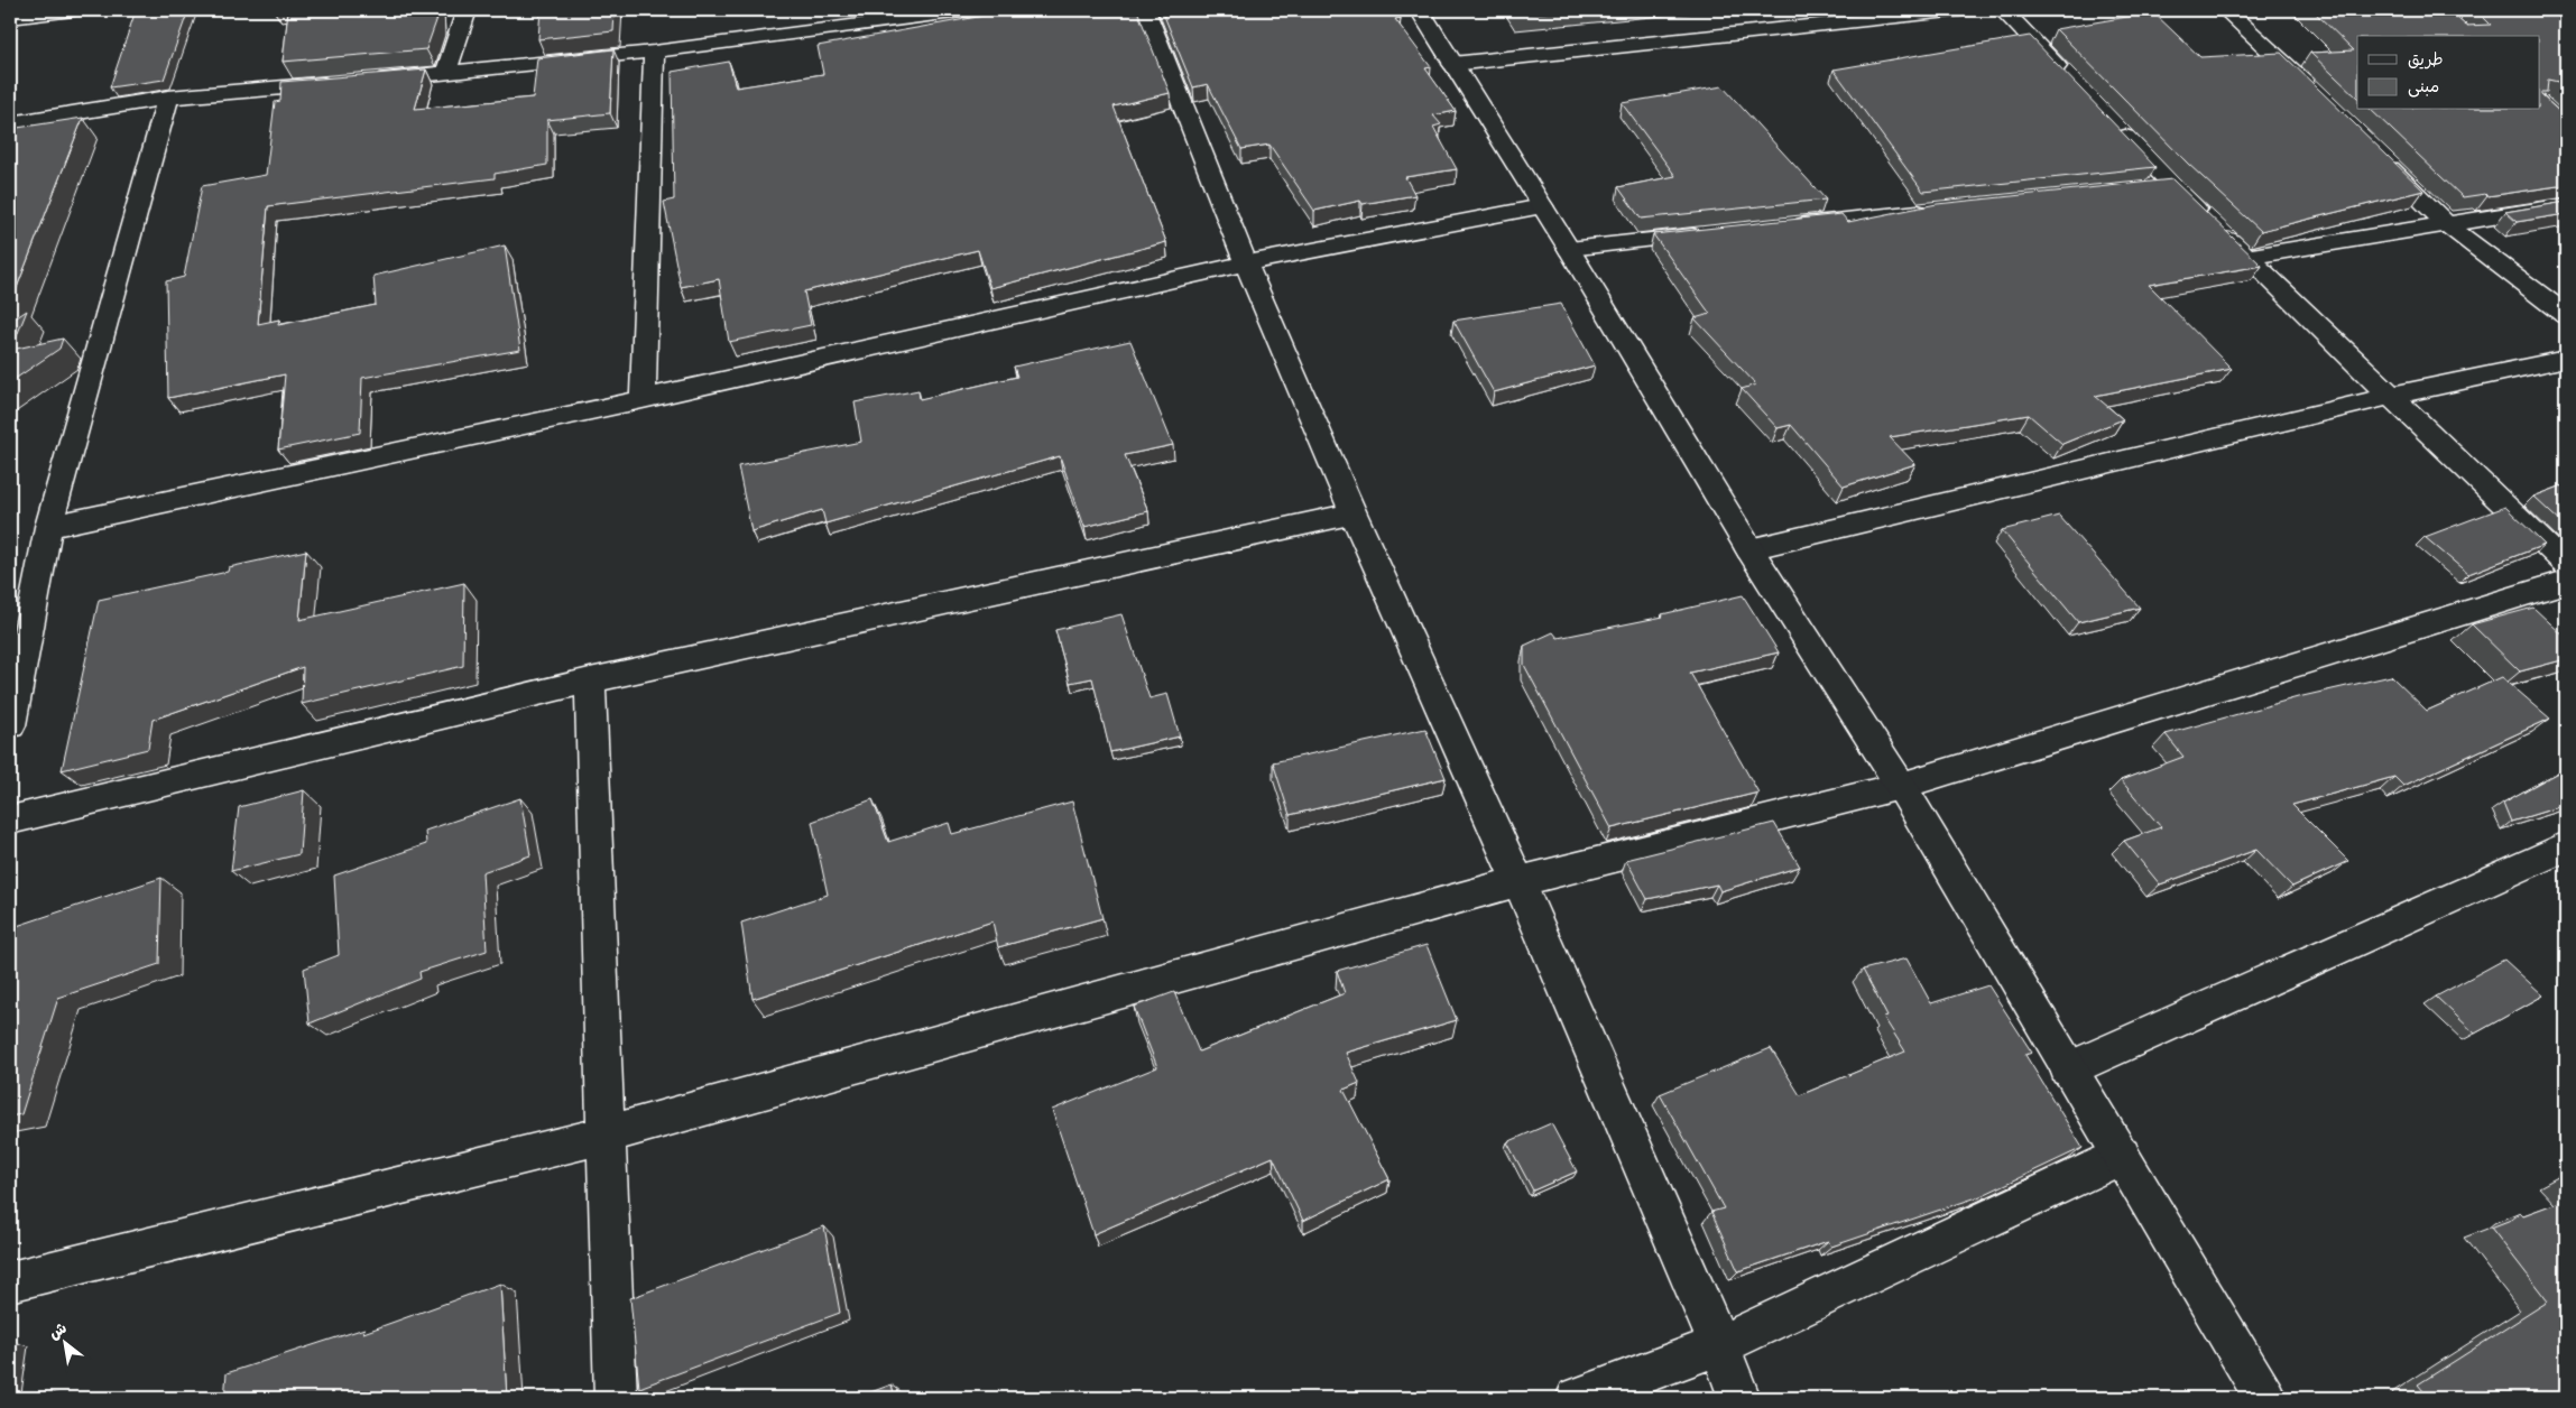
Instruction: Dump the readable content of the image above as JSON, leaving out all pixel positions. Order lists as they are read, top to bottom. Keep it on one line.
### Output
{"legend":["طريق","مبنى"],"north":"top left"}
